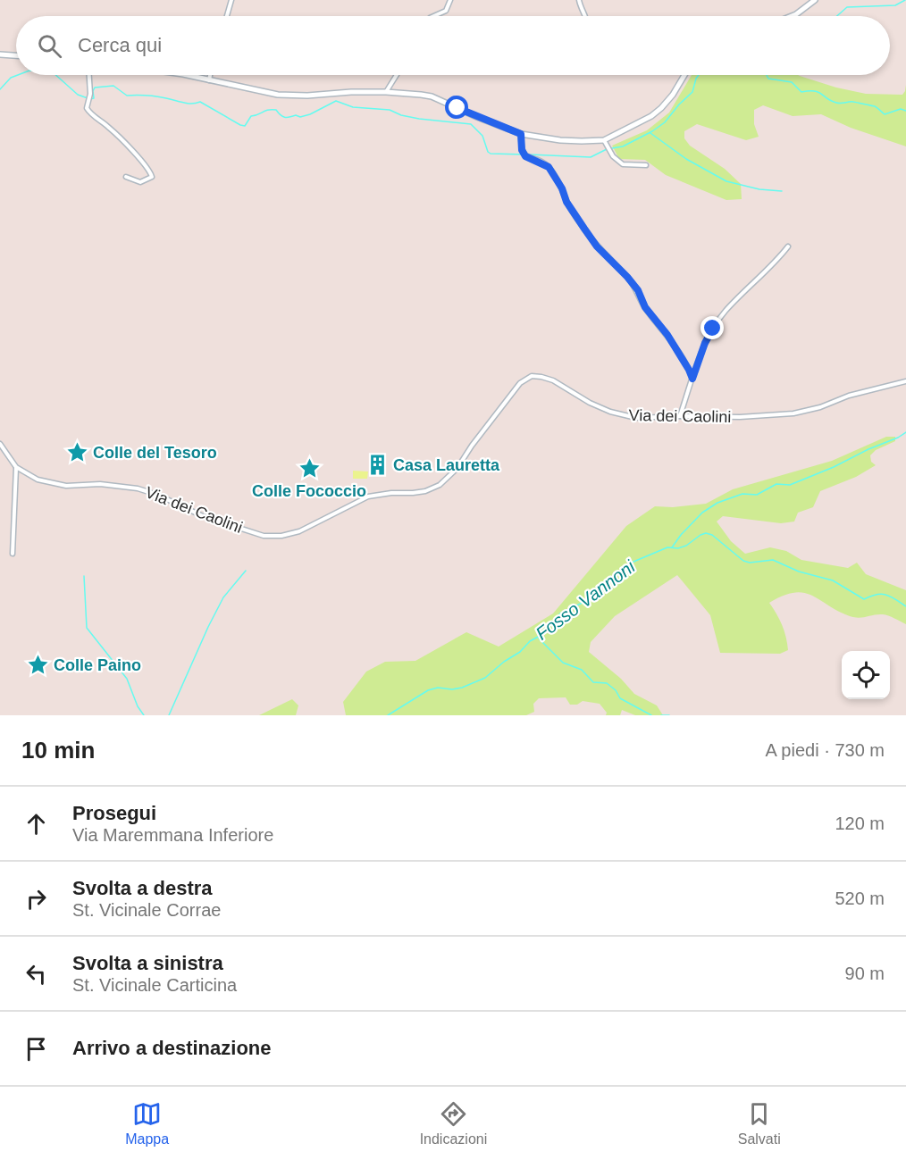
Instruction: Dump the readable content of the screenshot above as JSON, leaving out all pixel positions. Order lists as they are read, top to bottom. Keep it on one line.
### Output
{"streets":{"street":["Via dei Caolini"]},"water":["Fosso Vannoni"],"places":{"place":["Colle del Tesoro","Colle Fococcio","Colle Paino"],"building":["Casa Lauretta"]},"page":{"search":"Cerca qui","heading":["10 min","A piedi · 730 m"],"list":[["Prosegui","Via Maremmana Inferiore","120 m"],["Svolta a destra","St. Vicinale Corrae","520 m"],["Svolta a sinistra","St. Vicinale Carticina","90 m"],"Arrivo a destinazione"],"nav":["Mappa","Indicazioni","Salvati"]}}
